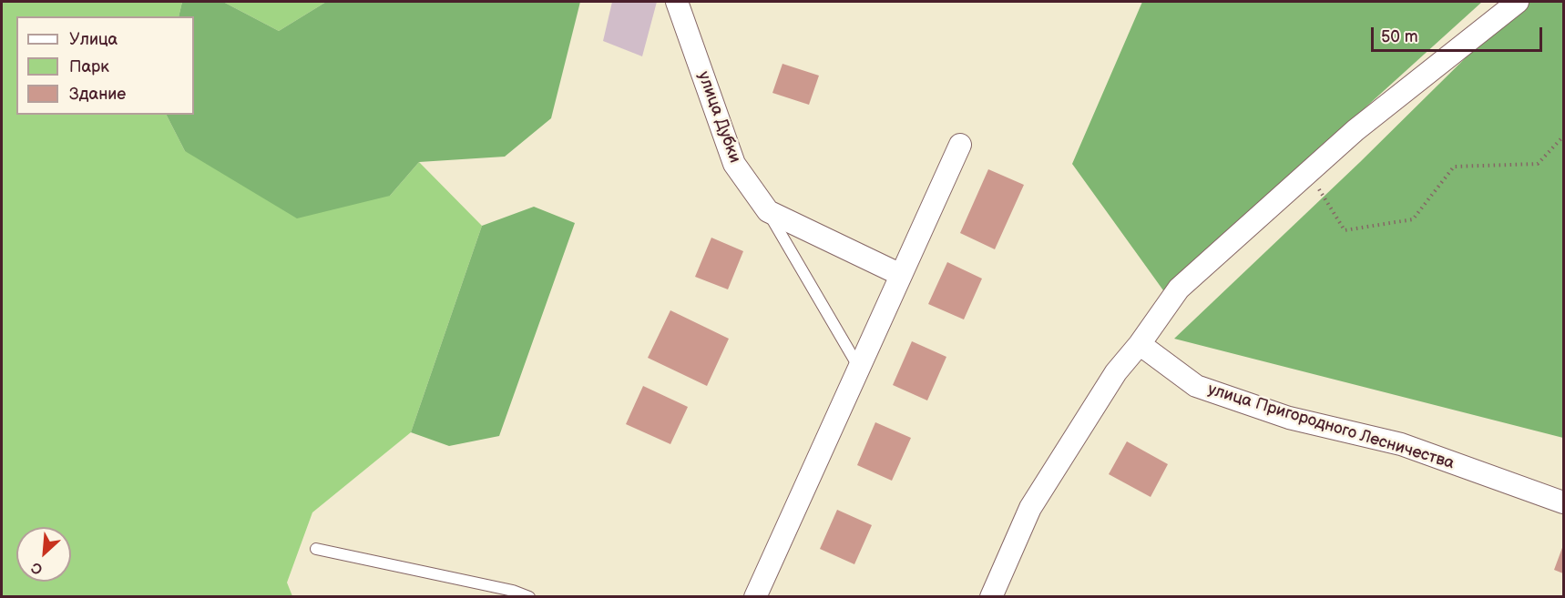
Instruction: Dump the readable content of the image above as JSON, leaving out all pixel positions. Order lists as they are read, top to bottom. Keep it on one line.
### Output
{"streets":{"street":["улица Дубки","улица Пригородного Лесничества"]},"legend":["Улица","Парк","Здание"],"scale_bar":"50 m","north":"bottom left"}
